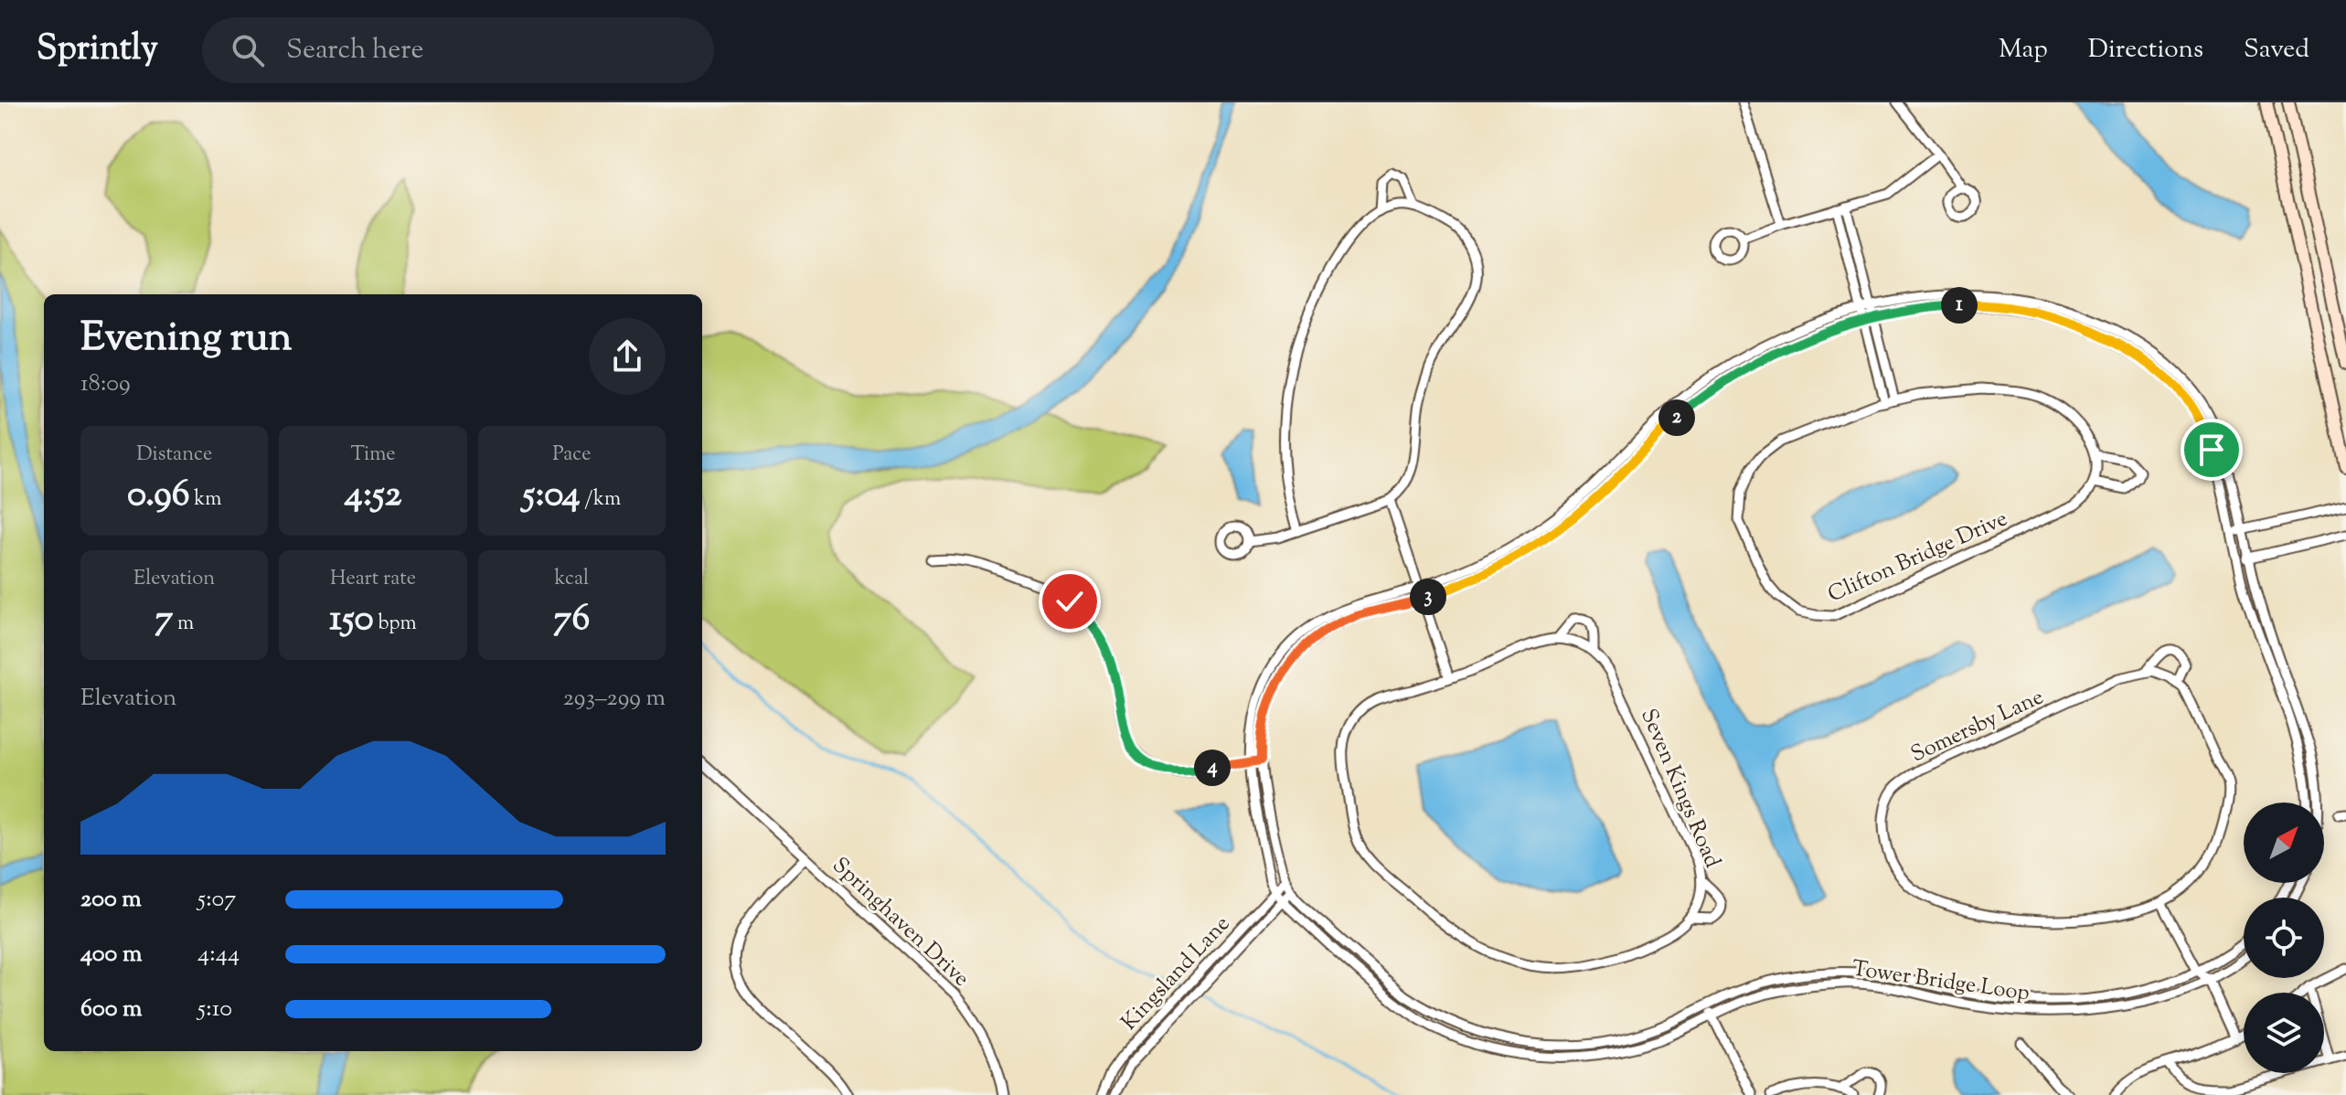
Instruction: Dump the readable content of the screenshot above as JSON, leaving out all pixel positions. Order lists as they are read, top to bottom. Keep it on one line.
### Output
{"streets":{"street":["Clifton Bridge Drive","Somersby Lane","Seven Kings Road","Springhaven Drive","Kingsland Lane","Tower Bridge Loop"]},"crossings":[["Kingsland Lane","Tower Bridge Loop"]],"north":"top right","page":{"header":"Sprintly","search":"Search here","nav":["Map","Directions","Saved"],"pins":["1","2","3","4"],"heading":["Evening run","18:09"],"stats":[["Distance","0.96 km"],["Time","4:52"],["Pace","5:04 /km"],["Elevation","7 m"],["Heart rate","150 bpm"],["kcal","76"]],"chart":["Elevation","293–299 m"],"list":[{"name":"200 m","note":"5:07"},{"name":"400 m","note":"4:44"},{"name":"600 m","note":"5:10"}]}}
